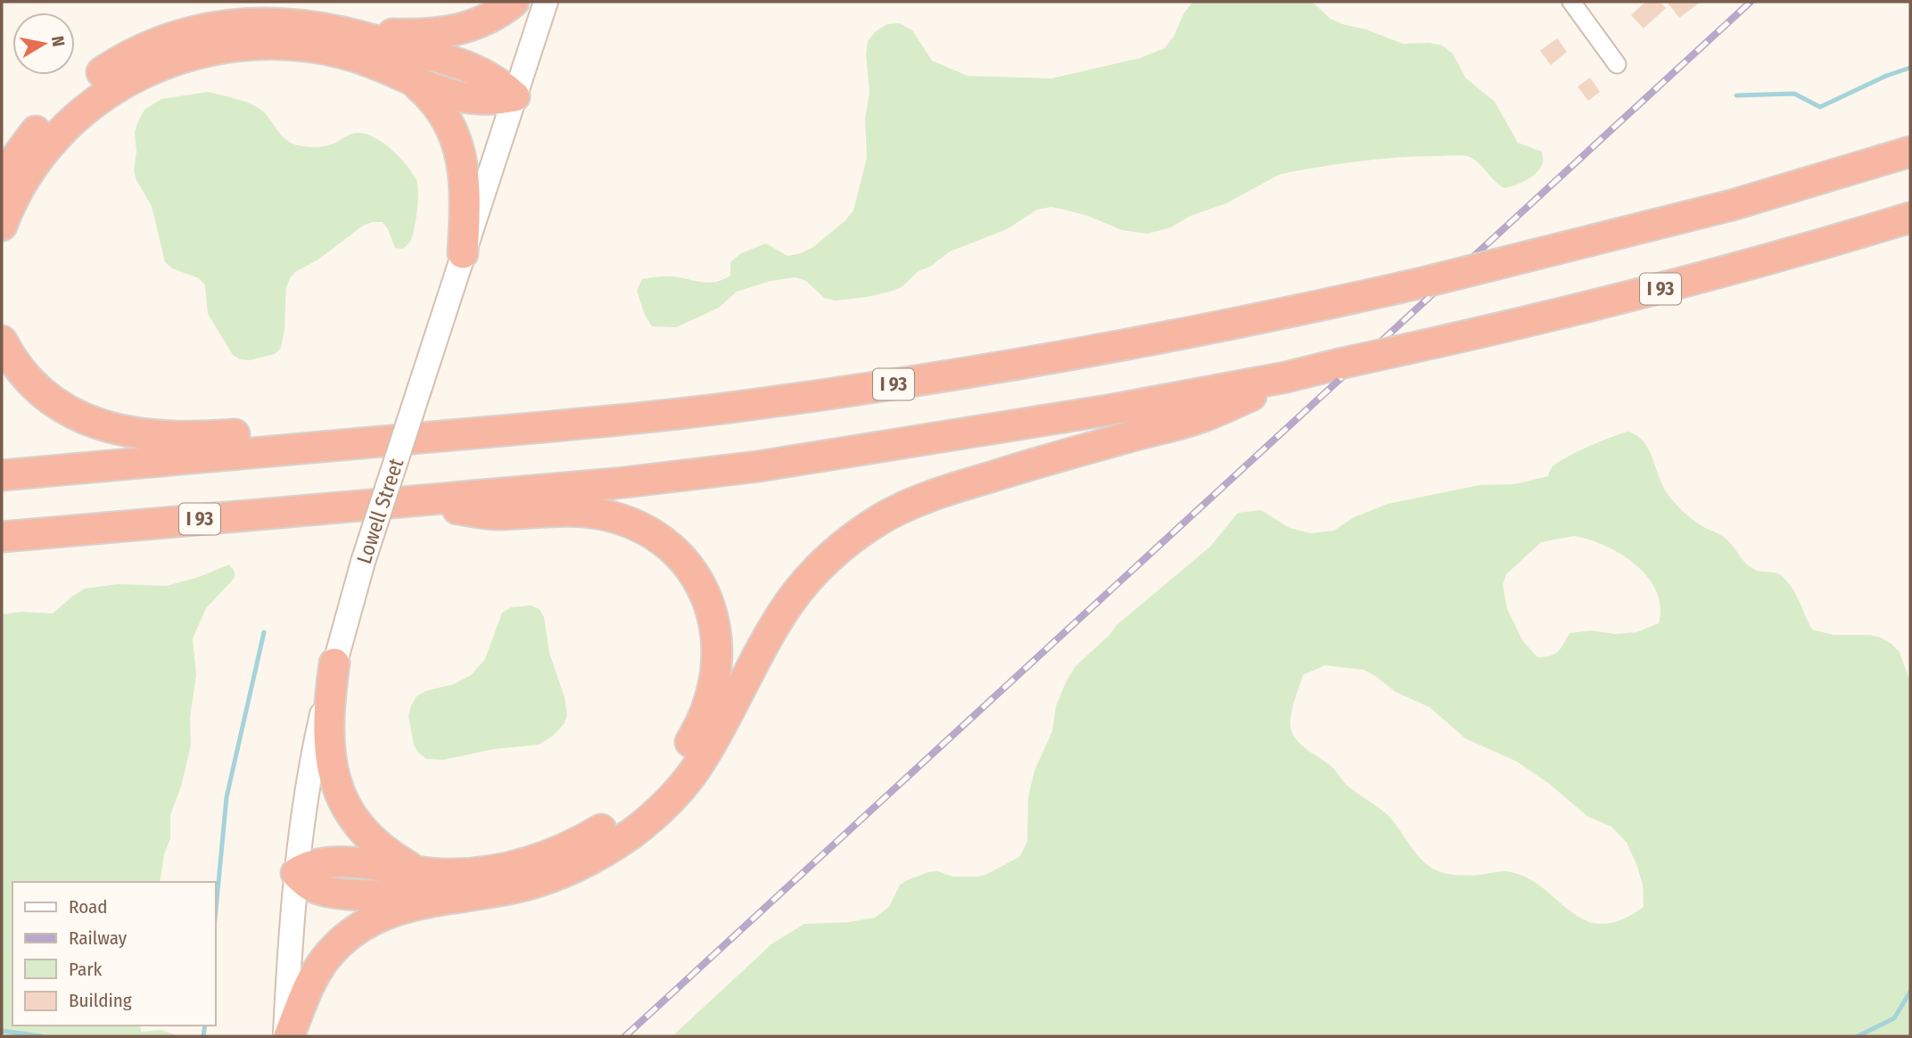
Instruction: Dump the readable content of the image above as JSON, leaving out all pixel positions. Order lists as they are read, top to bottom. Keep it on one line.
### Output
{"streets":{"highway":["I 93"],"main road":["Lowell Street"]},"legend":["Road","Railway","Park","Building"],"north":"right"}
